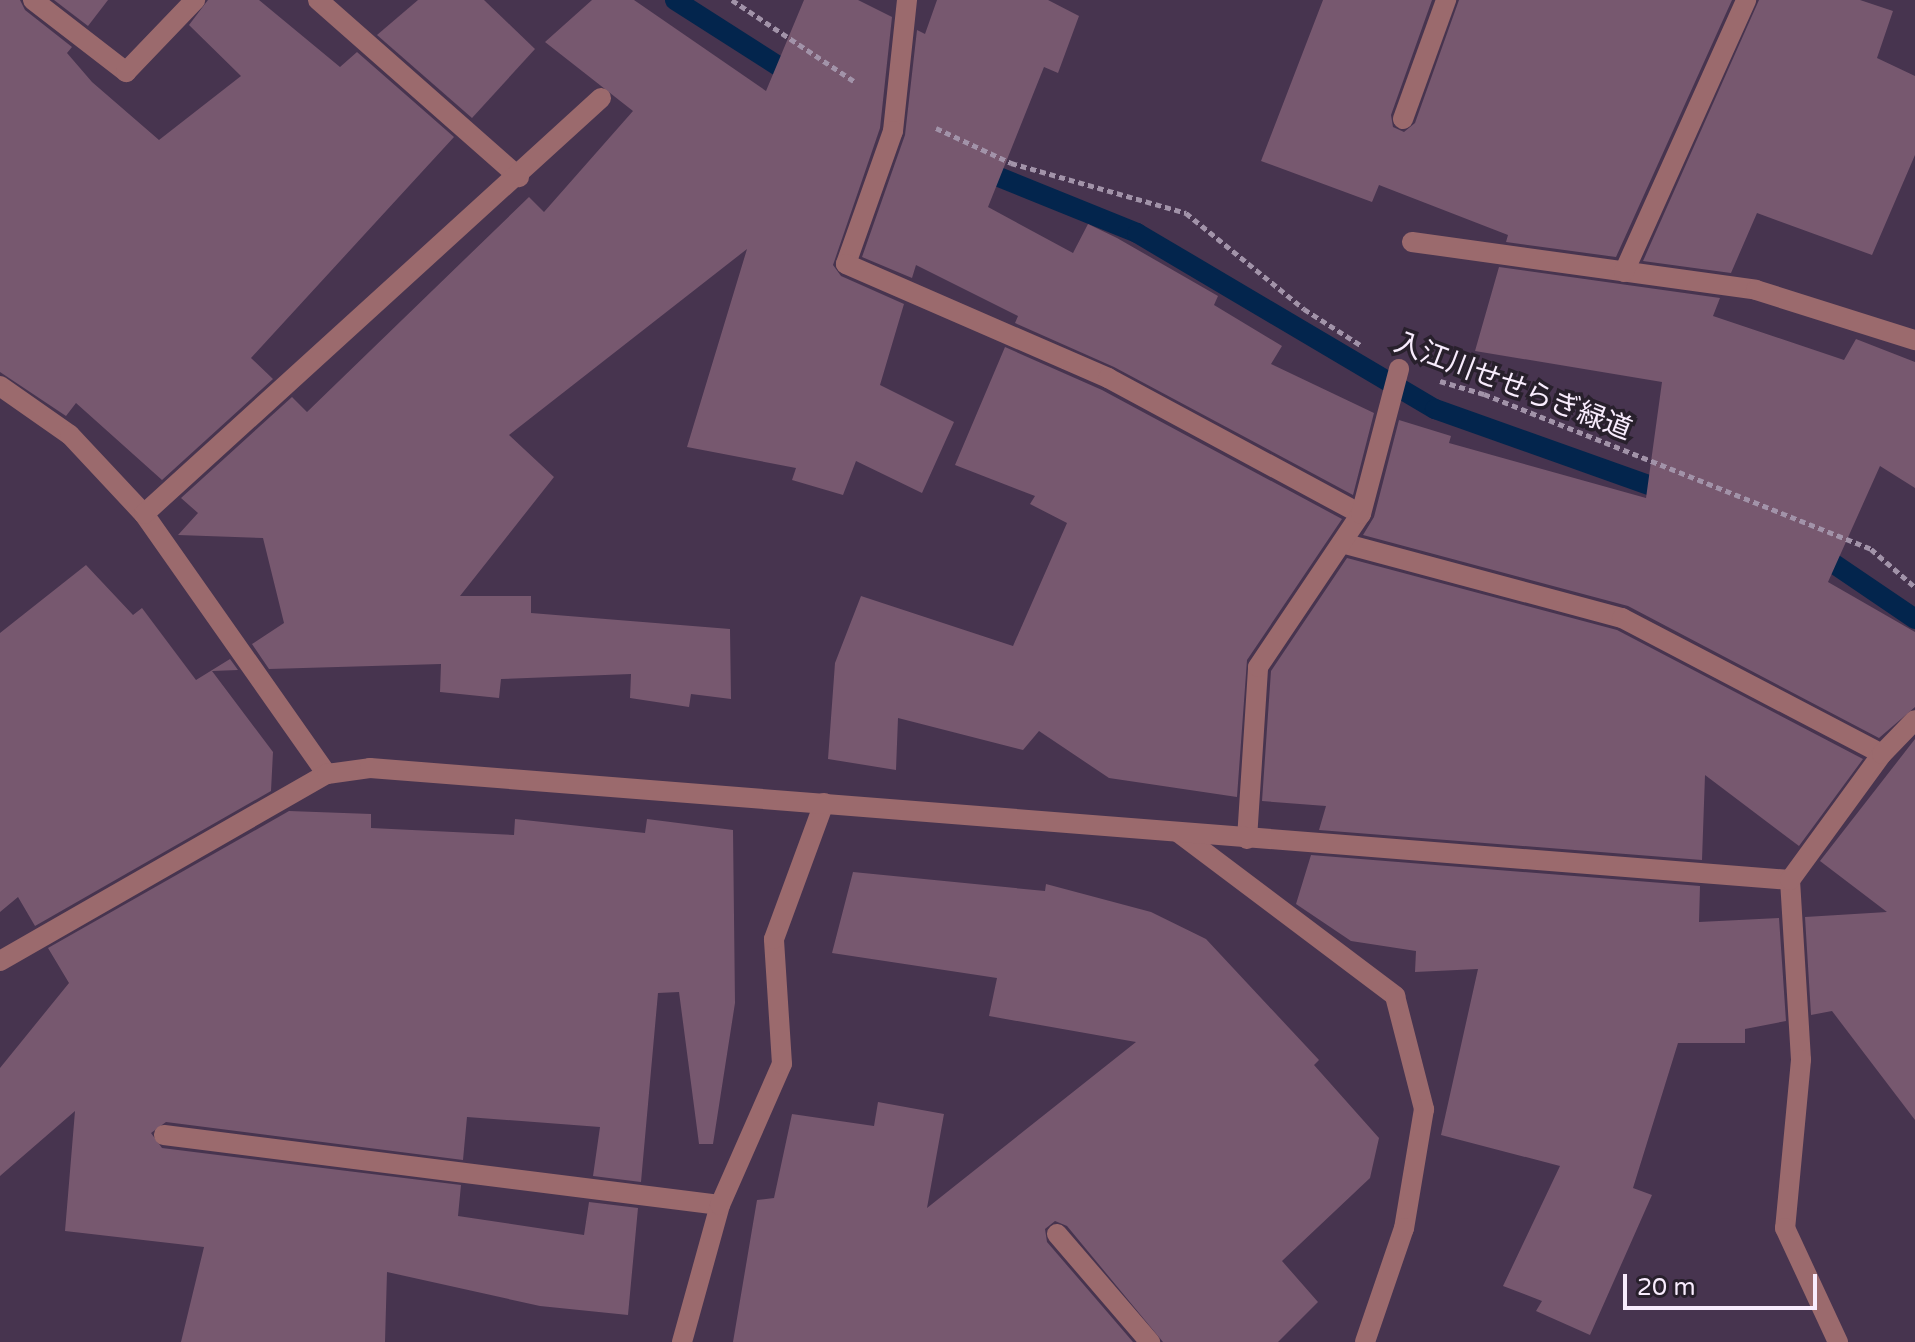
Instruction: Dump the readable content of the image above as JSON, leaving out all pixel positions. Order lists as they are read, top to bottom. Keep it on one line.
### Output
{"streets":{"path":["入江川せせらぎ緑道"]},"scale_bar":"20 m"}
